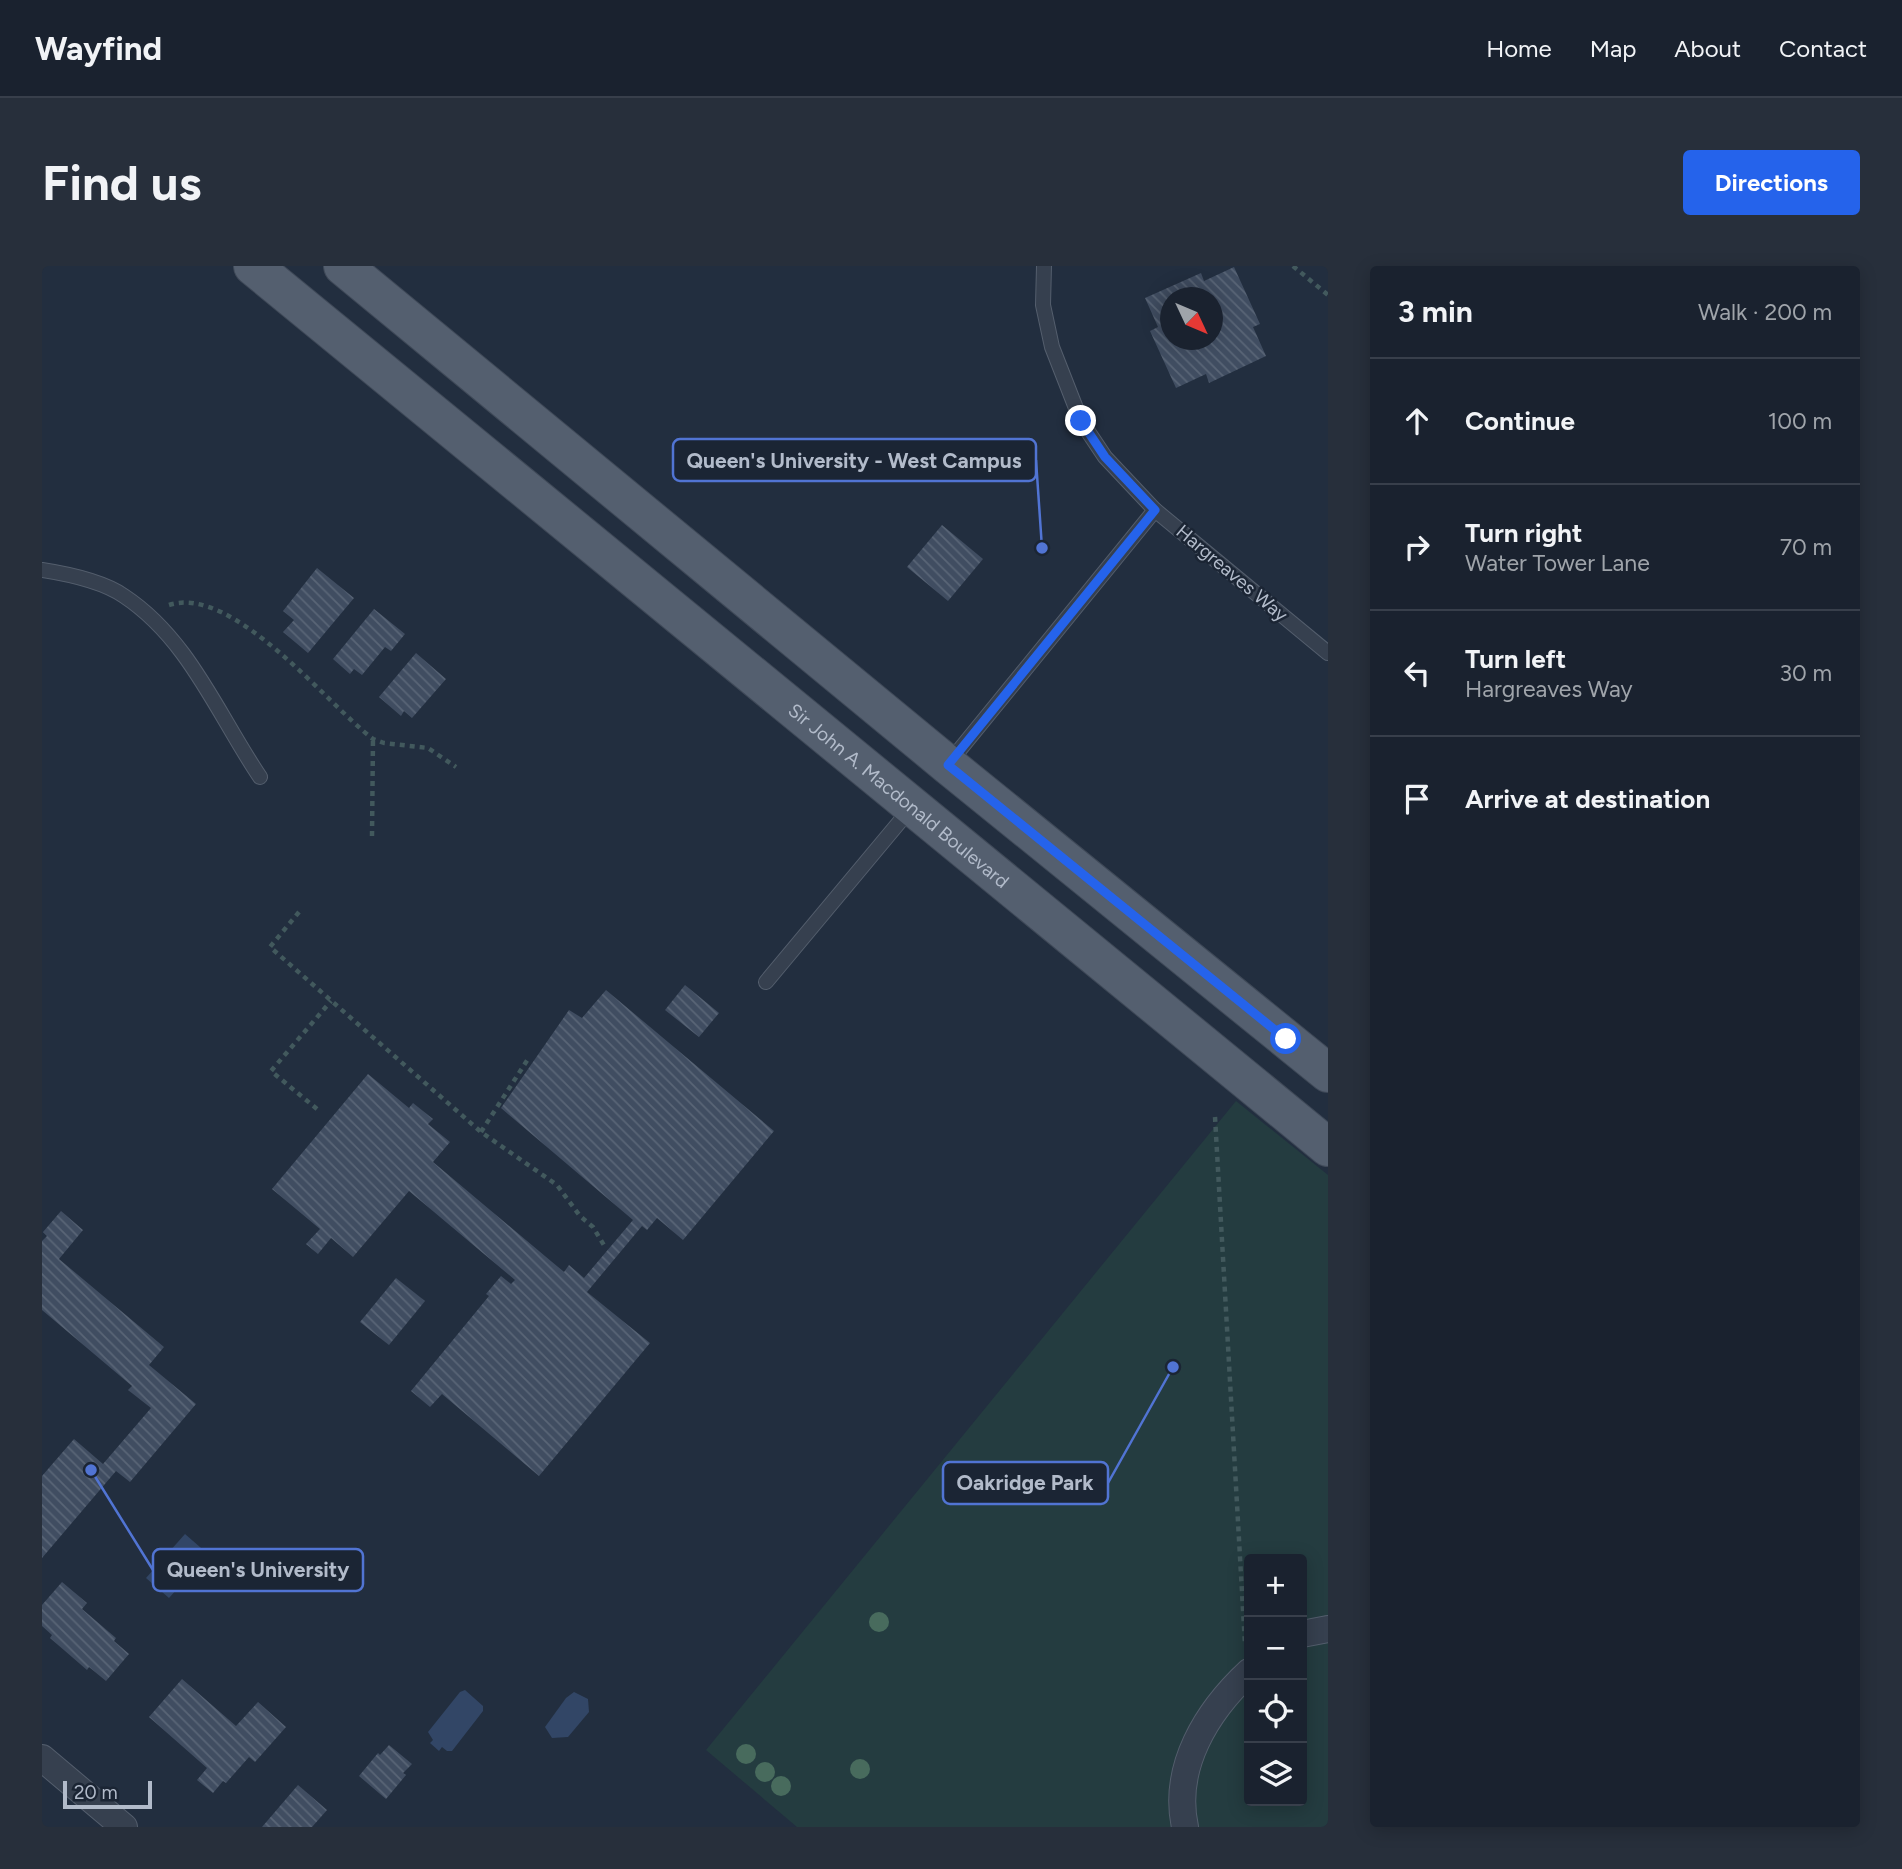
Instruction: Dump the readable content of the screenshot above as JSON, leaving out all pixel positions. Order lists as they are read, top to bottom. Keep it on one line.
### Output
{"streets":{"main road":["Sir John A. Macdonald Boulevard"],"lane":["Hargreaves Way"]},"places":["Queen's University - West Campus","Oakridge Park","Queen's University"],"scale_bar":"20 m","north":"bottom right","page":{"header":"Wayfind","nav":["Home","Map","About","Contact"],"buttons":"Directions","title":"Find us","heading":["3 min","Walk · 200 m"],"list":[["Continue","100 m"],["Turn right","Water Tower Lane","70 m"],["Turn left","Hargreaves Way","30 m"],"Arrive at destination"],"map_buttons":["+","−"],"scale":"20 m"}}
